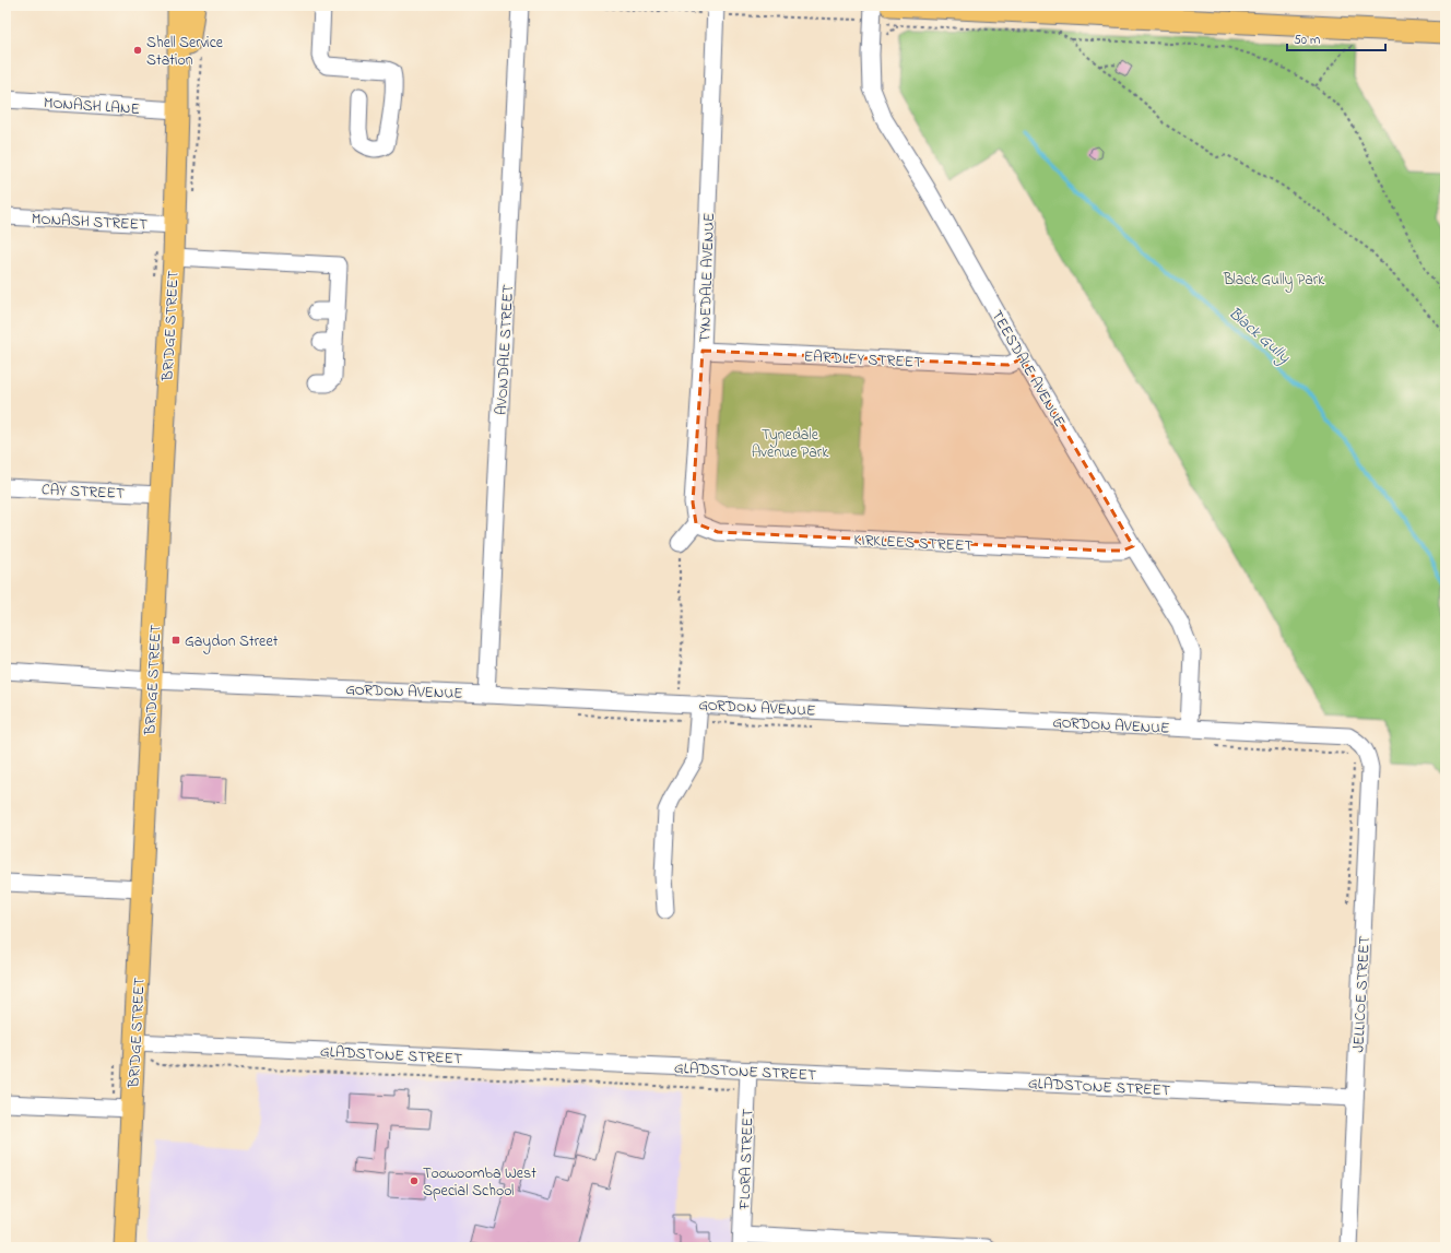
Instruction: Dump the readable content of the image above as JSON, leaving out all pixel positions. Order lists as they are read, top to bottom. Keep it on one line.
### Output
{"streets":{"main road":["BRIDGE STREET"],"street":["MONASH LANE","MONASH STREET","TYNEDALE AVENUE","AVONDALE STREET","EARDLEY STREET","TEESDALE AVENUE","CAY STREET","KIRKLEES STREET","GORDON AVENUE","JELLICOE STREET","GLADSTONE STREET","FLORA STREET"]},"crossings":[["MONASH LANE","BRIDGE STREET"],["MONASH STREET","BRIDGE STREET"],["TYNEDALE AVENUE","EARDLEY STREET"],["TYNEDALE AVENUE","KIRKLEES STREET"],["BRIDGE STREET","CAY STREET"],["BRIDGE STREET","GORDON AVENUE"],["BRIDGE STREET","GLADSTONE STREET"],["AVONDALE STREET","GORDON AVENUE"],["EARDLEY STREET","TEESDALE AVENUE"],["TEESDALE AVENUE","KIRKLEES STREET"],["TEESDALE AVENUE","GORDON AVENUE"],["GORDON AVENUE","JELLICOE STREET"],["JELLICOE STREET","GLADSTONE STREET"],["GLADSTONE STREET","FLORA STREET"]],"water":["Black Gully"],"parks":["Black Gully Park","Tynedale Avenue Park"],"places":{"other":["Shell Service Station","Toowoomba West Special School"],"transit":["Gaydon Street"]},"scale_bar":"50 m"}
